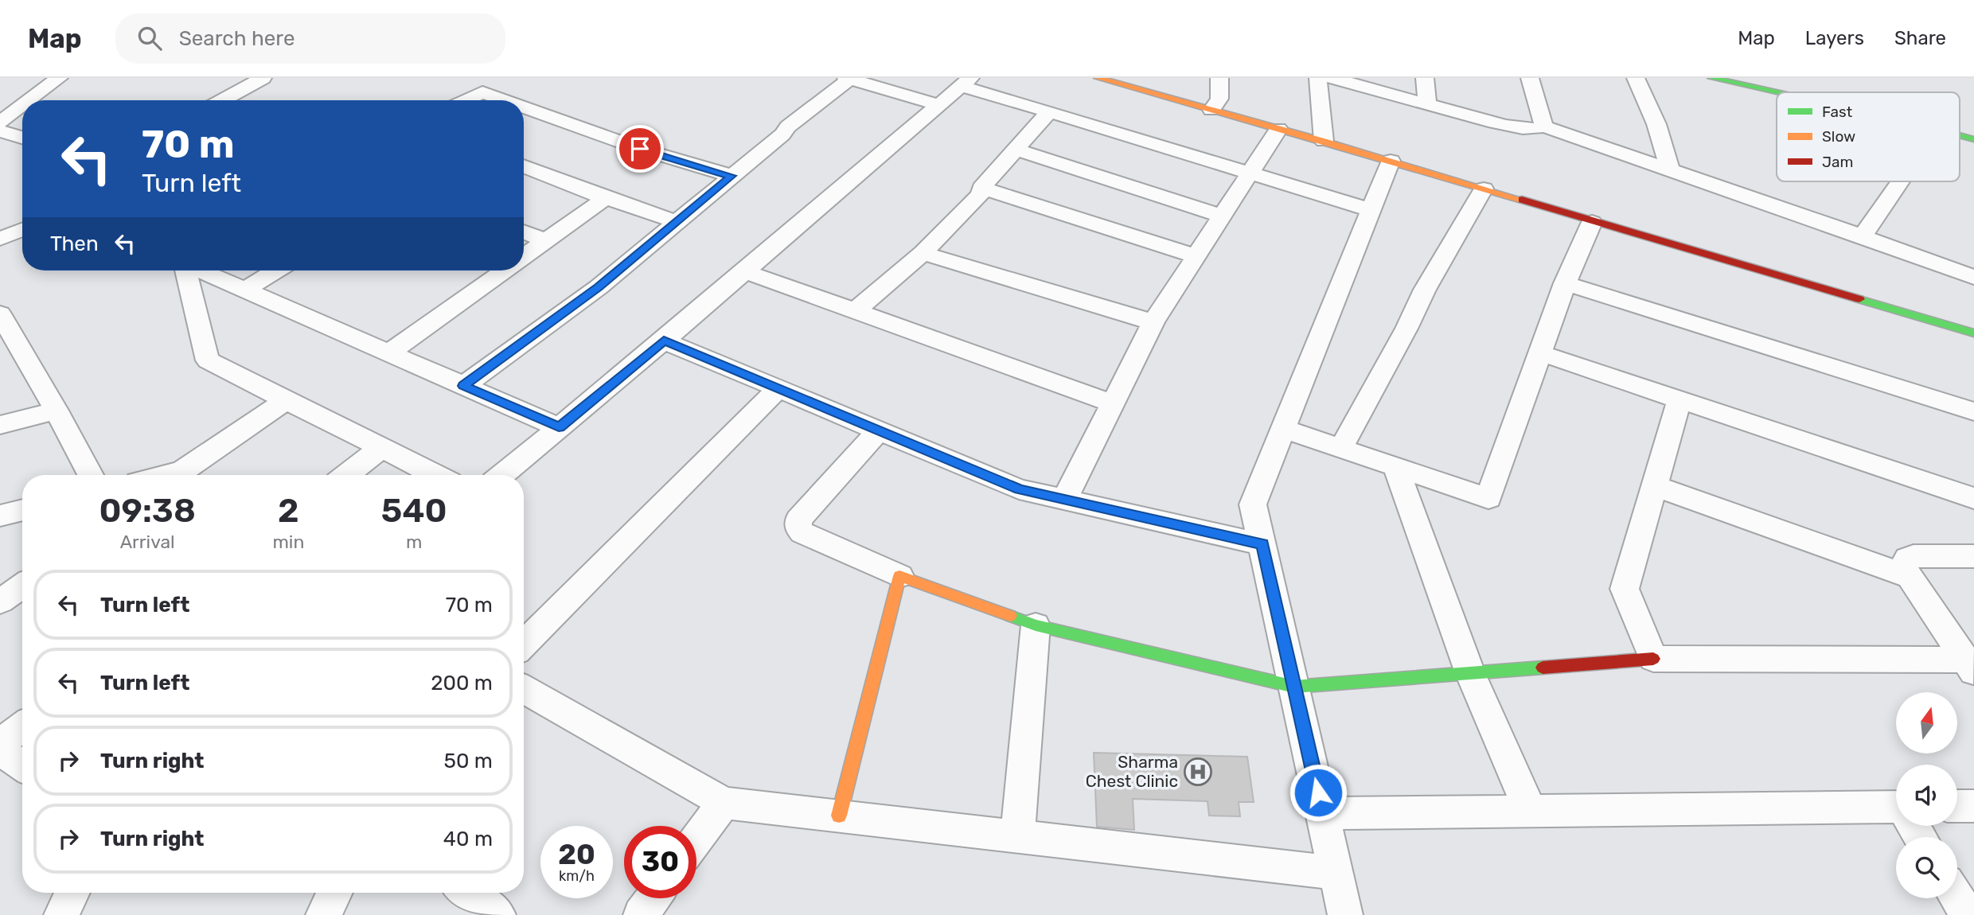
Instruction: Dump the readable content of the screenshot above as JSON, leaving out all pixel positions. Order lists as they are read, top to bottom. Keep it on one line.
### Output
{"places":{"hospital":["Sharma Chest Clinic"]},"legend":["Fast","Slow","Jam"],"north":"top","page":{"header":"Map","search":"Search here","nav":["Map","Layers","Share"],"turn":["70 m","Turn left"],"then":"Then","eta":["09:38","Arrival","2","min","540","m"],"list":[{"name":"Turn left","value":"70 m"},{"name":"Turn left","value":"200 m"},{"name":"Turn right","value":"50 m"},{"name":"Turn right","value":"40 m"}],"speed":"20 km/h","limit":"30"}}
